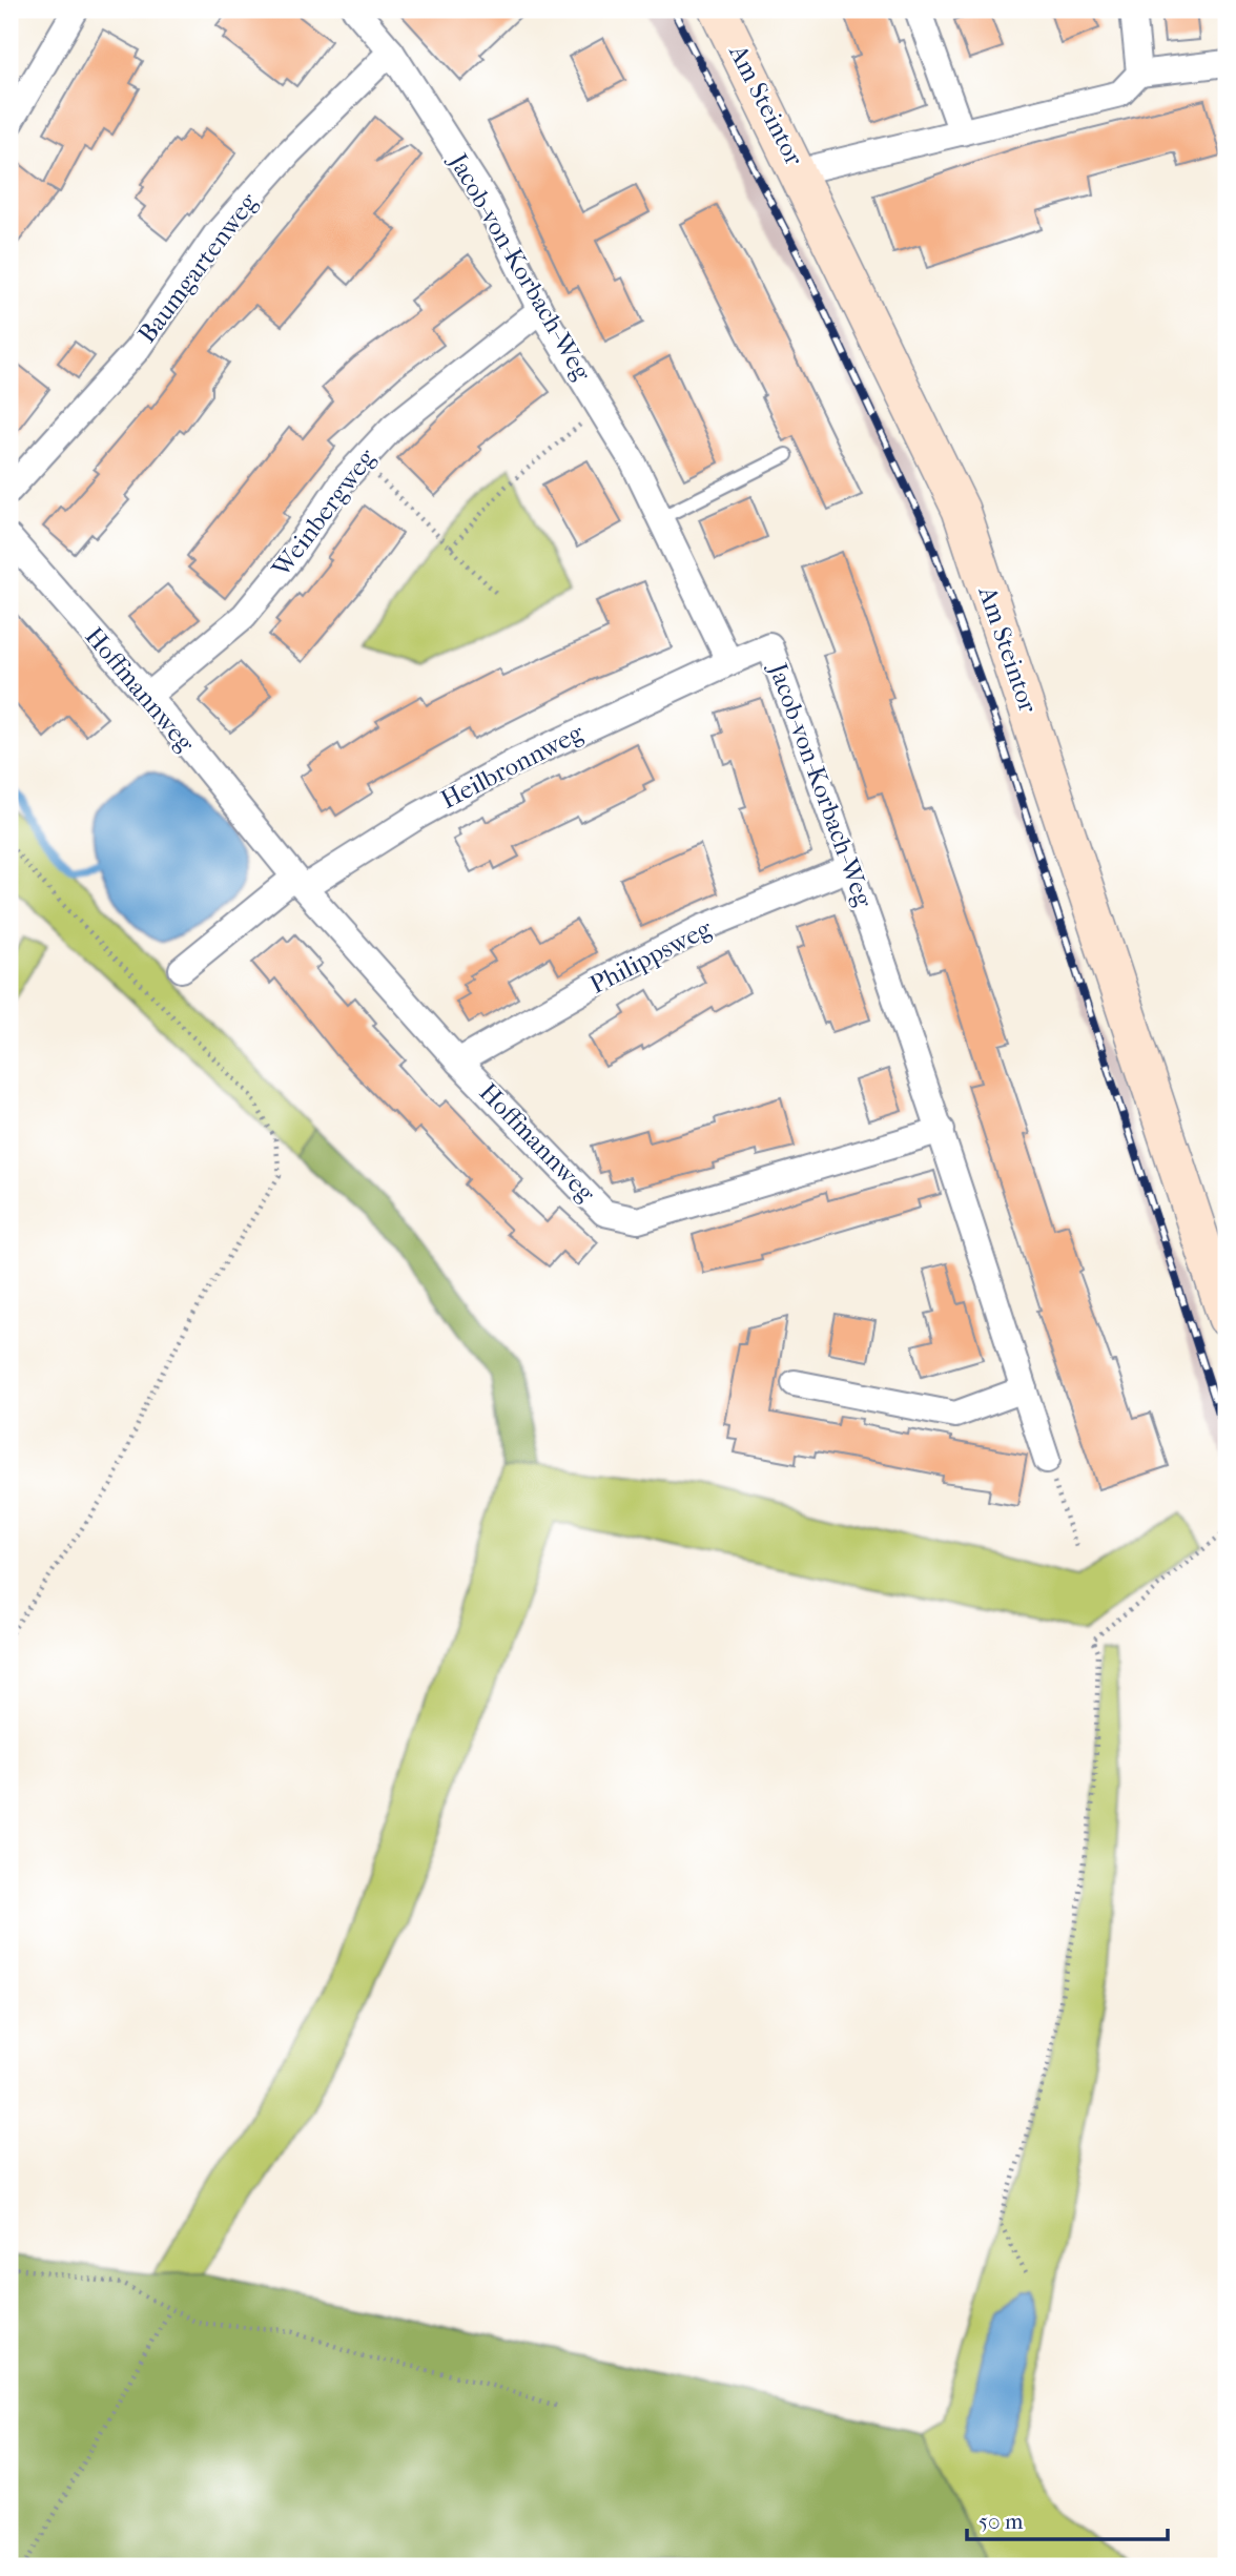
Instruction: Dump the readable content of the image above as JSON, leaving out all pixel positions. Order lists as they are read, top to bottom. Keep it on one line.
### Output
{"streets":{"street":["Am Steintor","Jacob-von-Korbach-Weg","Baumgartenweg","Weinbergweg","Hoffmannweg","Heilbronnweg","Philippsweg"]},"crossings":[["Jacob-von-Korbach-Weg","Baumgartenweg"],["Jacob-von-Korbach-Weg","Weinbergweg"],["Jacob-von-Korbach-Weg","Hoffmannweg"],["Jacob-von-Korbach-Weg","Heilbronnweg"],["Jacob-von-Korbach-Weg","Philippsweg"],["Weinbergweg","Hoffmannweg"],["Hoffmannweg","Heilbronnweg"],["Hoffmannweg","Philippsweg"]],"scale_bar":"50 m"}
